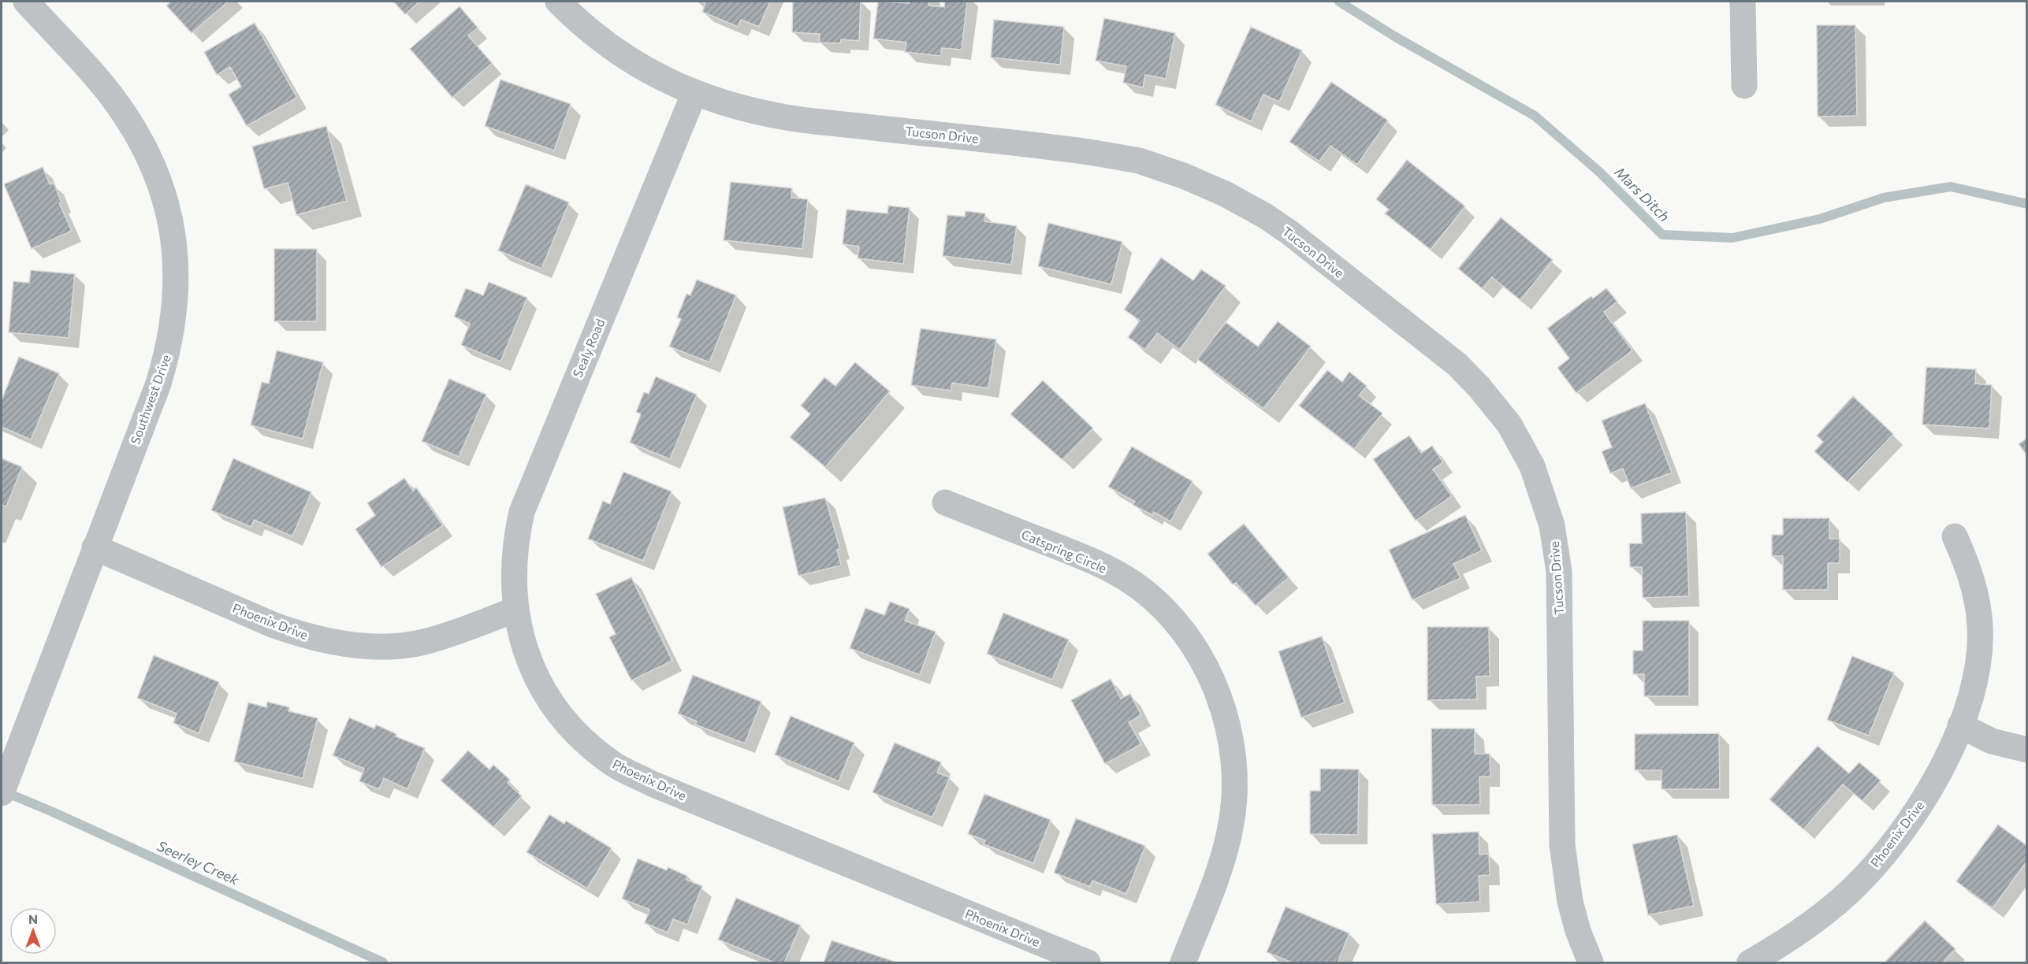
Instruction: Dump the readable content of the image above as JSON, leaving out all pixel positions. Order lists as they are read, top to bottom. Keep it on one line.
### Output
{"streets":{"street":["Tucson Drive","Sealy Road","Southwest Drive","Catspring Circle","Phoenix Drive"]},"crossings":[["Tucson Drive","Sealy Road"],["Sealy Road","Phoenix Drive"],["Southwest Drive","Phoenix Drive"]],"water":["Mars Ditch","Seerley Creek"],"north":"top"}
